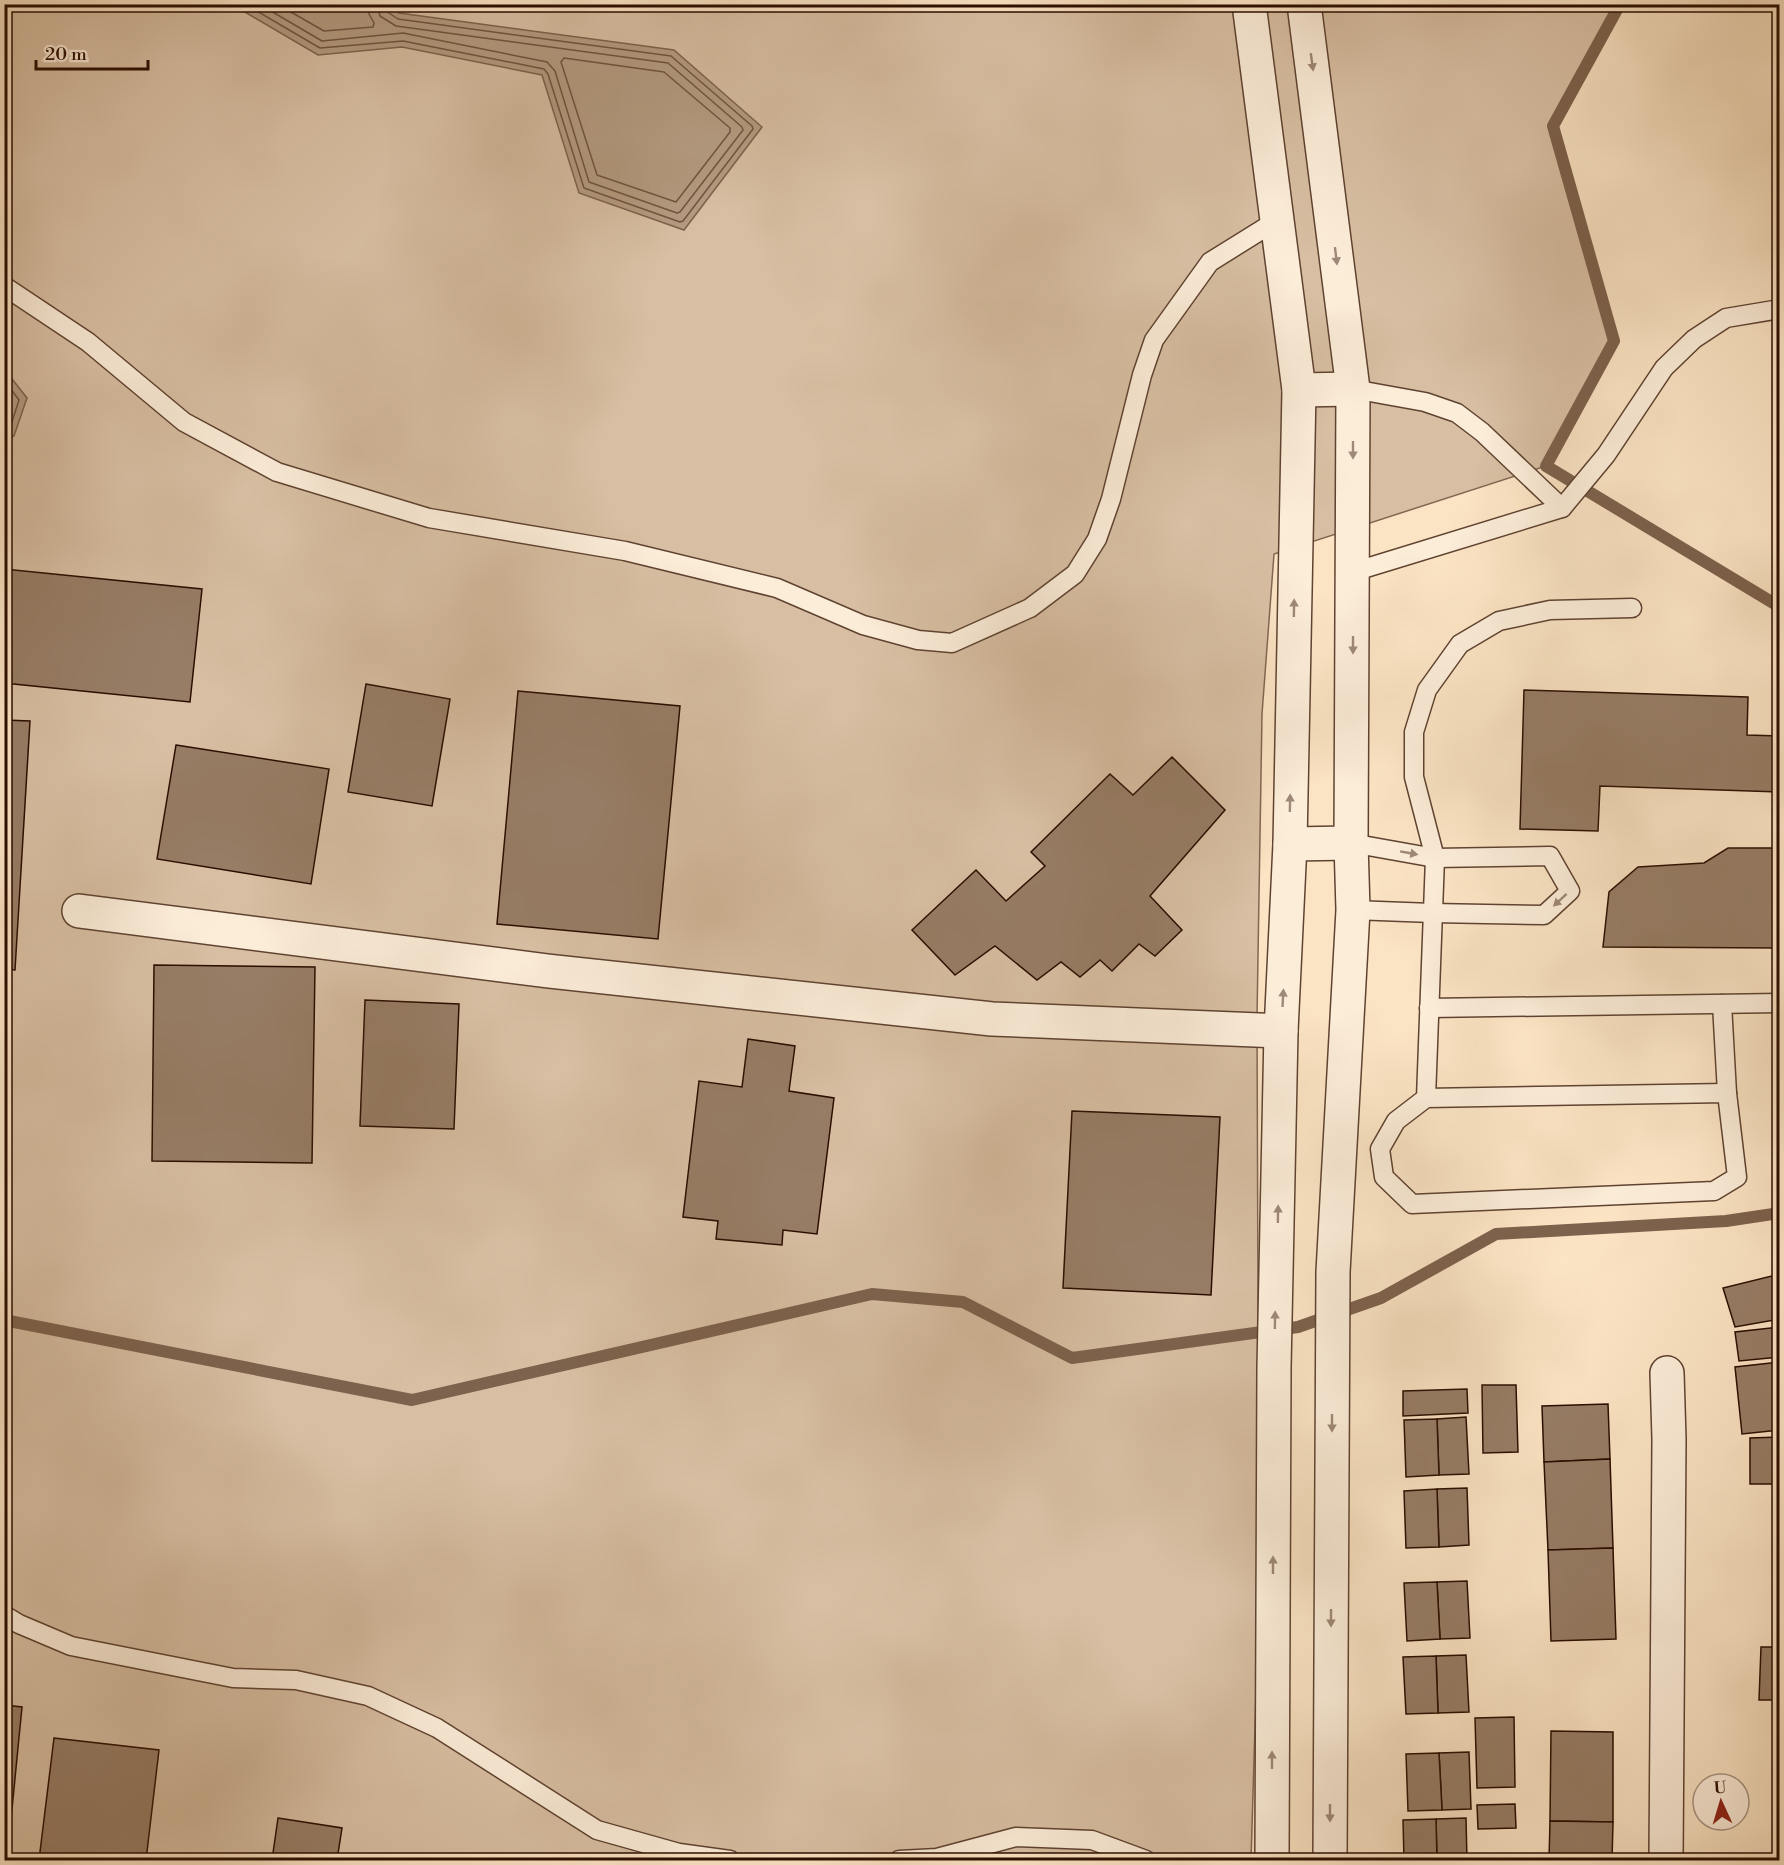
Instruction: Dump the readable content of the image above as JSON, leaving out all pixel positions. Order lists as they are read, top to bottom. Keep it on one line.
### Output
{"scale_bar":"20 m","north":"top"}
